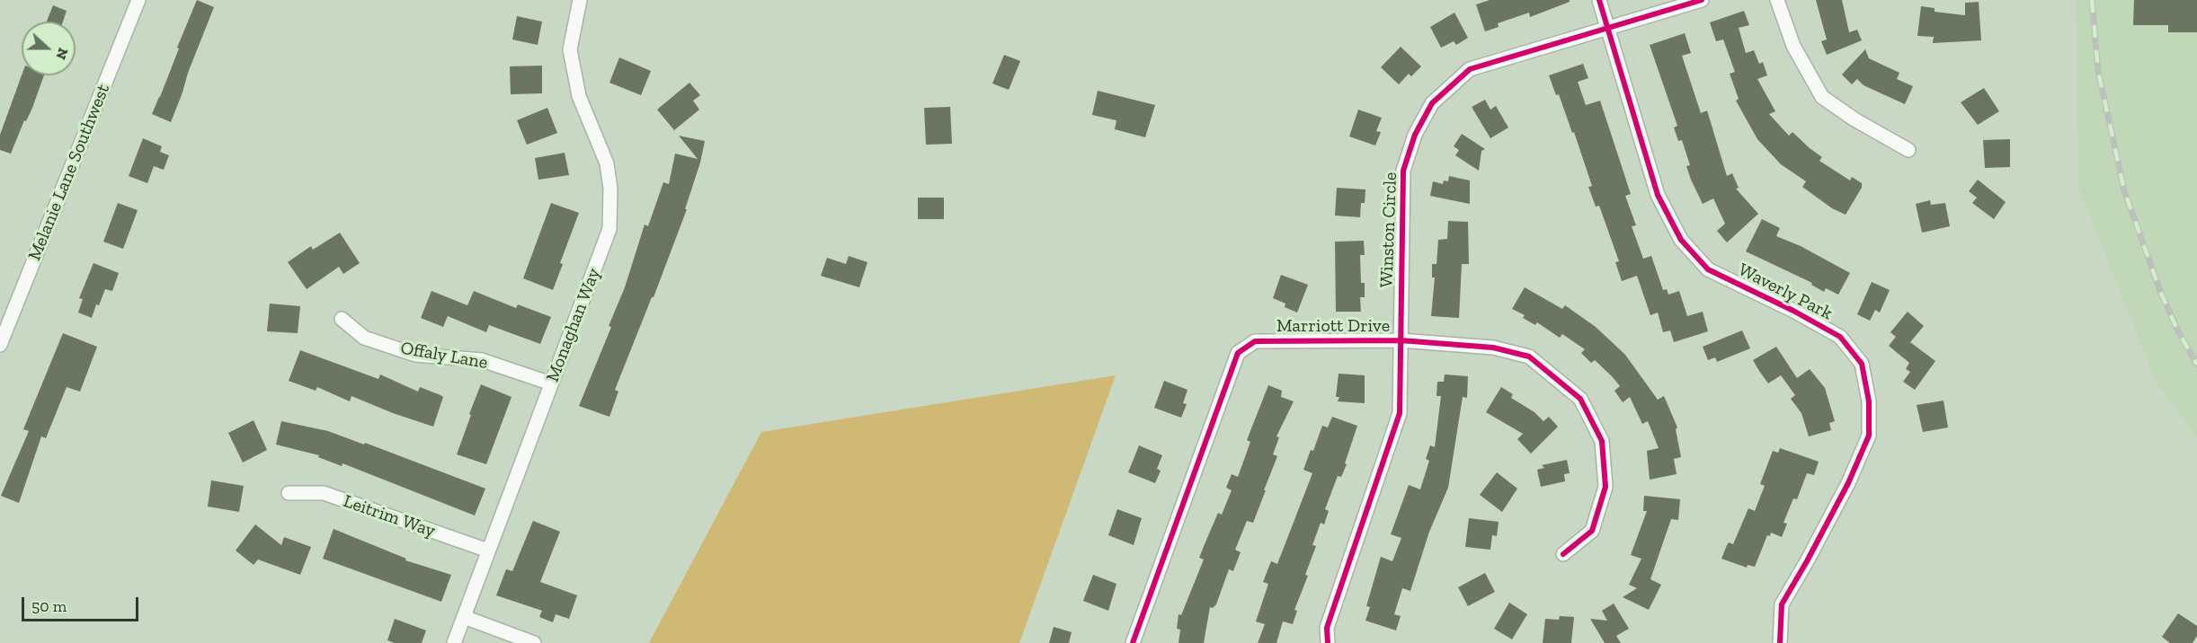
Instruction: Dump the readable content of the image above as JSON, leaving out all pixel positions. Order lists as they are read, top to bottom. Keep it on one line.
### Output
{"streets":{"street":["Melanie Lane Southwest","Winston Circle","Waverly Park","Monaghan Way","Marriott Drive","Offaly Lane","Leitrim Way"]},"crossings":[["Winston Circle","Waverly Park"],["Winston Circle","Marriott Drive"],["Monaghan Way","Offaly Lane"],["Monaghan Way","Leitrim Way"]],"scale_bar":"50 m","north":"right"}
